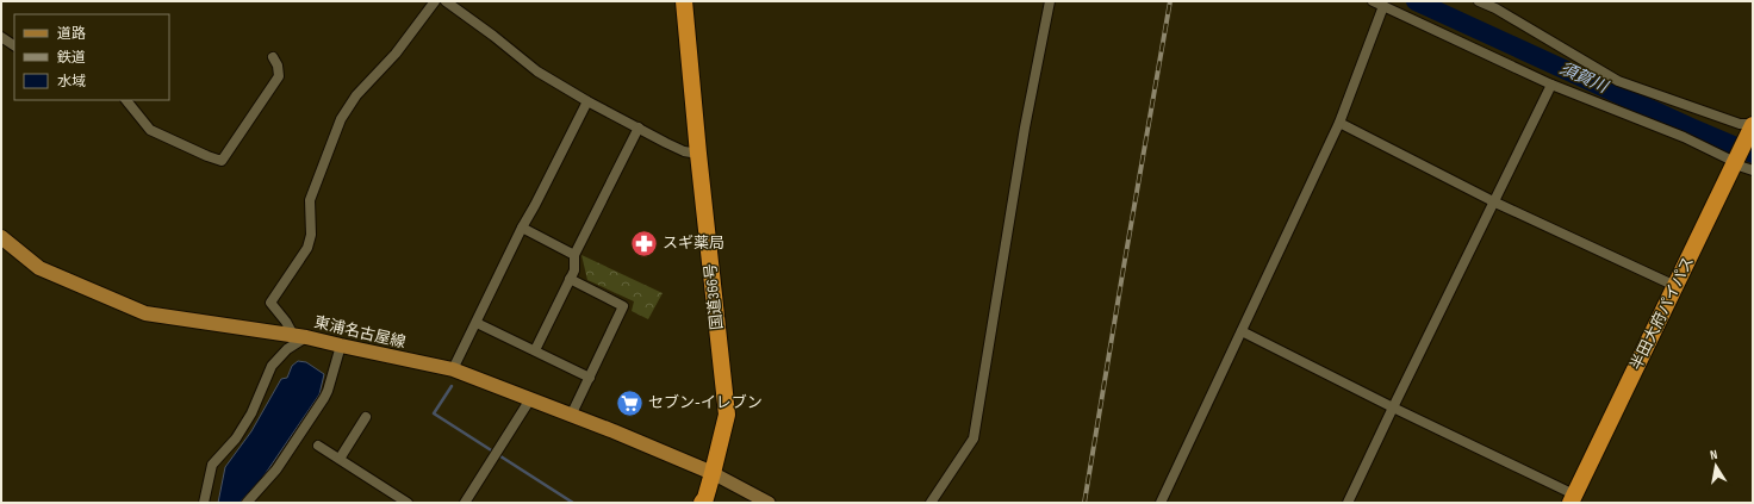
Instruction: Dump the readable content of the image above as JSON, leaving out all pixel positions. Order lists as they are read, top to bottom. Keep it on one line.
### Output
{"streets":{"highway":["国道366号","半田大府パイパス"],"main road":["東浦名古屋線"]},"crossings":[["国道366号","東浦名古屋線"]],"water":["須賀川"],"places":{"pharmacy":["スギ薬局"],"supermarket":["セブン-イレブン"]},"legend":["道路","鉄道","水域"],"north":"top"}
